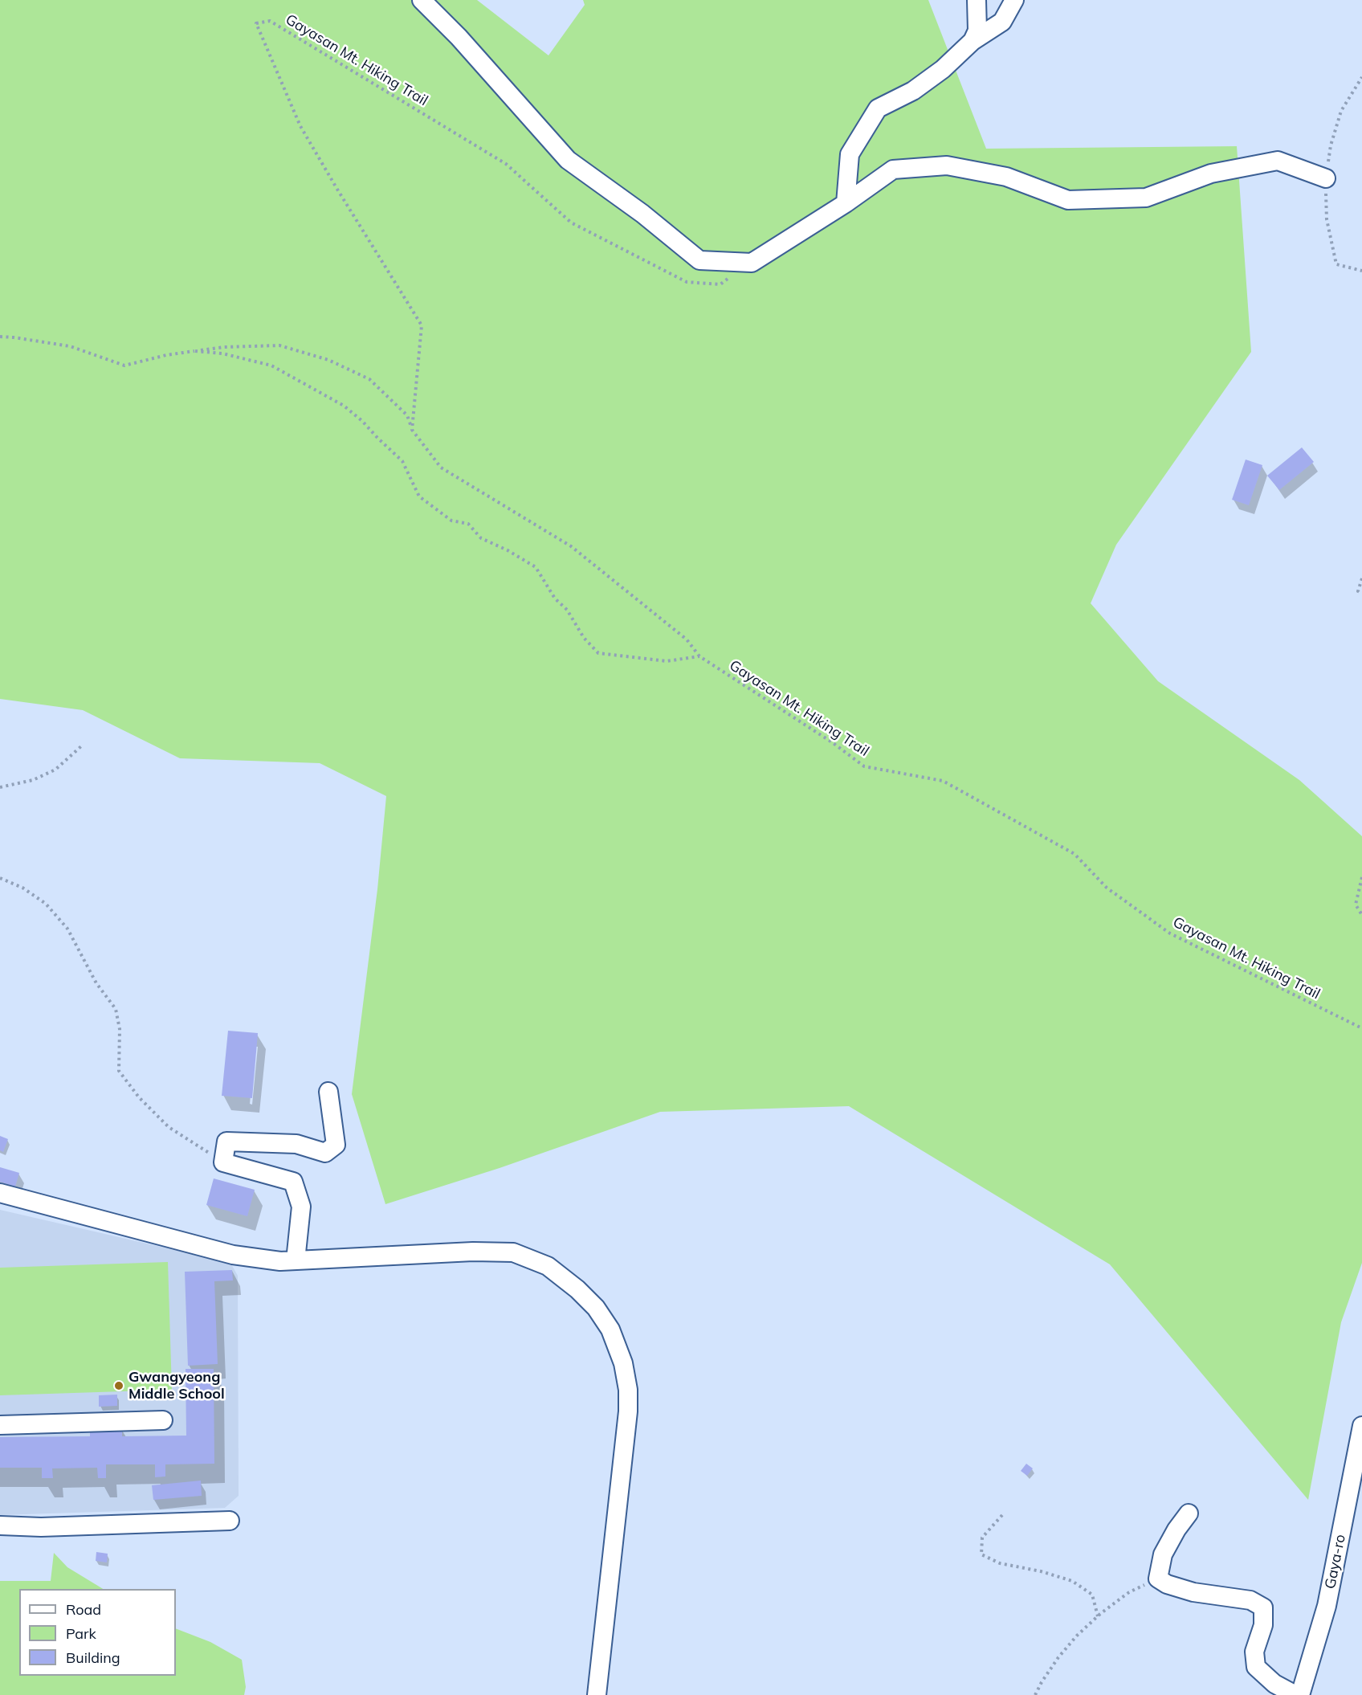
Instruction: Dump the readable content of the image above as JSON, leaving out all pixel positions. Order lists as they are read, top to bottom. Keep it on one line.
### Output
{"streets":{"street":["Gaya-ro"],"path":["Gayasan Mt. Hiking Trail"]},"places":["Gwangyeong Middle School"],"legend":["Road","Park","Building"]}
